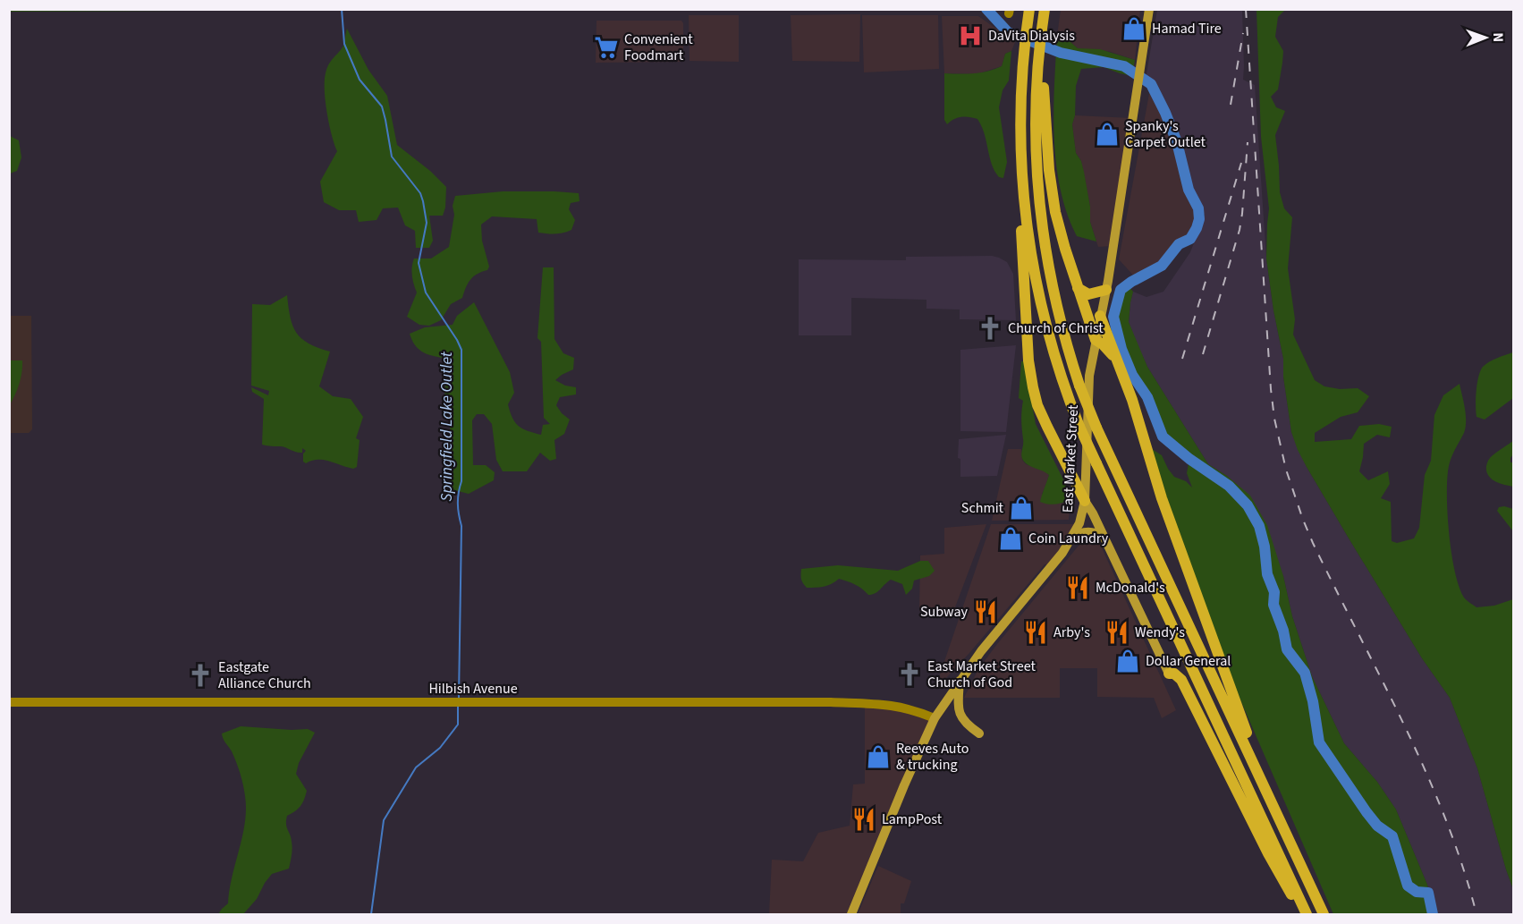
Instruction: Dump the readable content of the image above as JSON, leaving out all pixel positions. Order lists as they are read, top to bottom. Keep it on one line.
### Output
{"streets":{"main road":["East Market Street","Hilbish Avenue"]},"crossings":[["East Market Street","Hilbish Avenue"]],"water":["Springfield Lake Outlet"],"places":{"shop":["Hamad Tire","Spanky's Carpet Outlet","Schmit","Coin Laundry","Dollar General","Reeves Auto & trucking"],"hospital":["DaVita Dialysis"],"supermarket":["Convenient Foodmart"],"church":["Church of Christ","East Market Street Church of God","Eastgate Alliance Church"],"restaurant":["McDonald's","Subway","Arby's","Wendy's","LampPost"]},"north":"right"}
